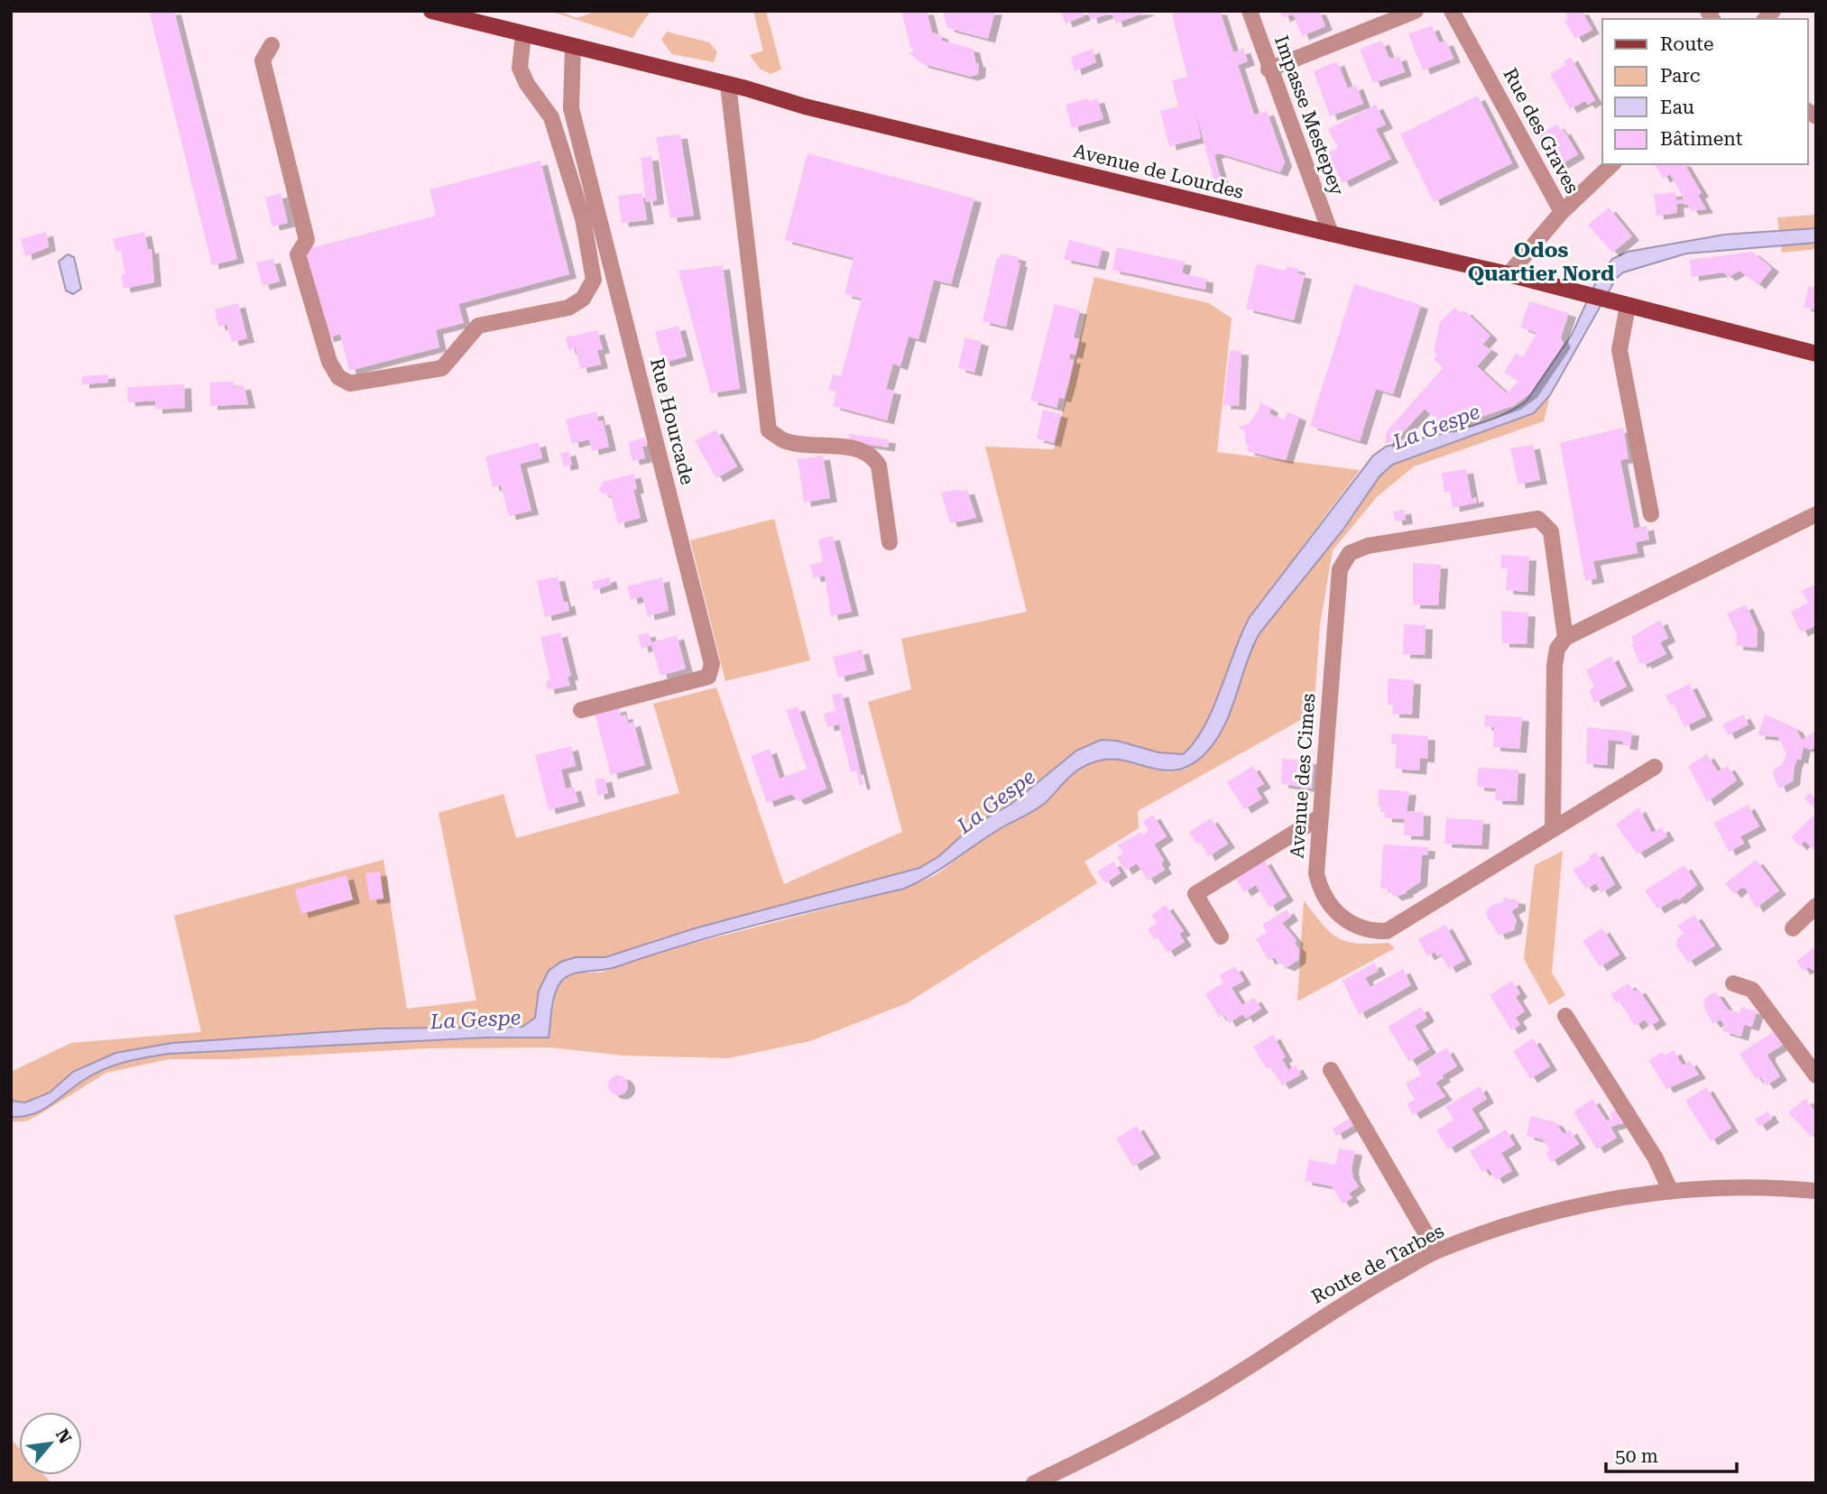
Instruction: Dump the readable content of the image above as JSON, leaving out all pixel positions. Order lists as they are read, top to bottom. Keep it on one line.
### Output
{"streets":{"main road":["Avenue de Lourdes"],"street":["Impasse Mestepey","Rue des Graves","Rue Hourcade","Avenue des Cimes","Route de Tarbes"]},"crossings":[["Impasse Mestepey","Avenue de Lourdes"],["Rue des Graves","Avenue de Lourdes"],["Avenue de Lourdes","Rue Hourcade"]],"districts":["Odos Quartier Nord"],"water":["La Gespe"],"legend":["Route","Parc","Eau","Bâtiment"],"scale_bar":"50 m","north":"top right"}
